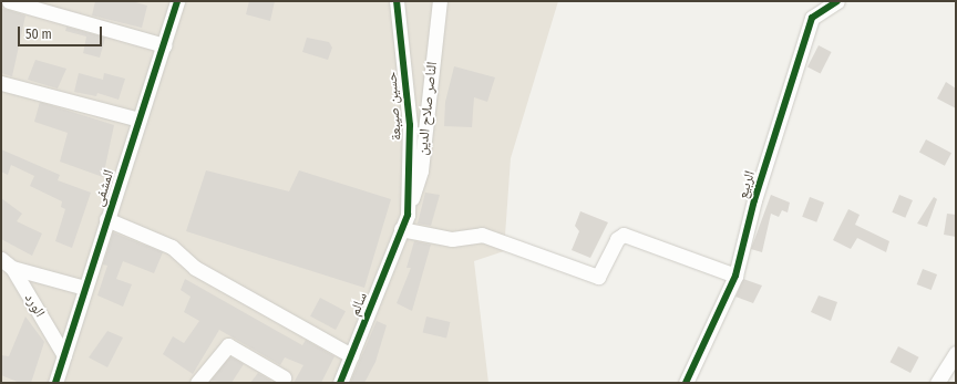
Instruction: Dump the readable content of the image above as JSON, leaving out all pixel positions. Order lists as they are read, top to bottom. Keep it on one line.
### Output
{"streets":{"street":["حسين صيبعة","الناصر صلاح الدين","الربيع","المشفى","سالم","الورد"]},"crossings":[["حسين صيبعة","الناصر صلاح الدين"],["حسين صيبعة","سالم"],["المشفى","الورد"]],"scale_bar":"50 m"}
